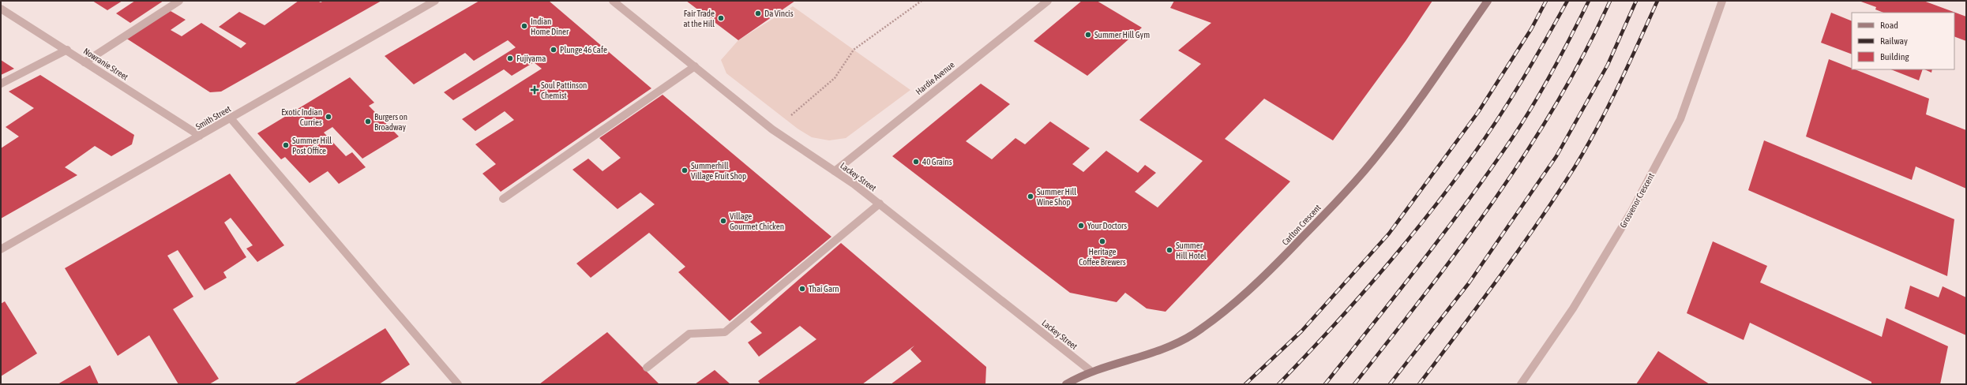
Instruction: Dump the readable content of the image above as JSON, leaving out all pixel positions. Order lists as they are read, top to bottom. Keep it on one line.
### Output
{"streets":{"main road":["Carlton Crescent"],"street":["Nowranie Street","Hardie Avenue","Smith Street","Lackey Street","Grosvenor Crescent"]},"crossings":[["Nowranie Street","Smith Street"],["Hardie Avenue","Lackey Street"],["Lackey Street","Carlton Crescent"]],"places":{"other":["Da Vincis","Fair Trade at the Hill","Indian Home Diner","Summer Hill Gym","Plunge 46 Cafe","Fujiyama","Exotic Indian Curries","Burgers on Broadway","Summer Hill Post Office","40 Grains","Summerhill Village Fruit Shop","Summer Hill Wine Shop","Village Gourmet Chicken","Your Doctors","Heritage Coffee Brewers","Summer Hill Hotel","Thai Garn"],"health":["Soul Pattinson Chemist"]},"legend":["Road","Railway","Building"]}
